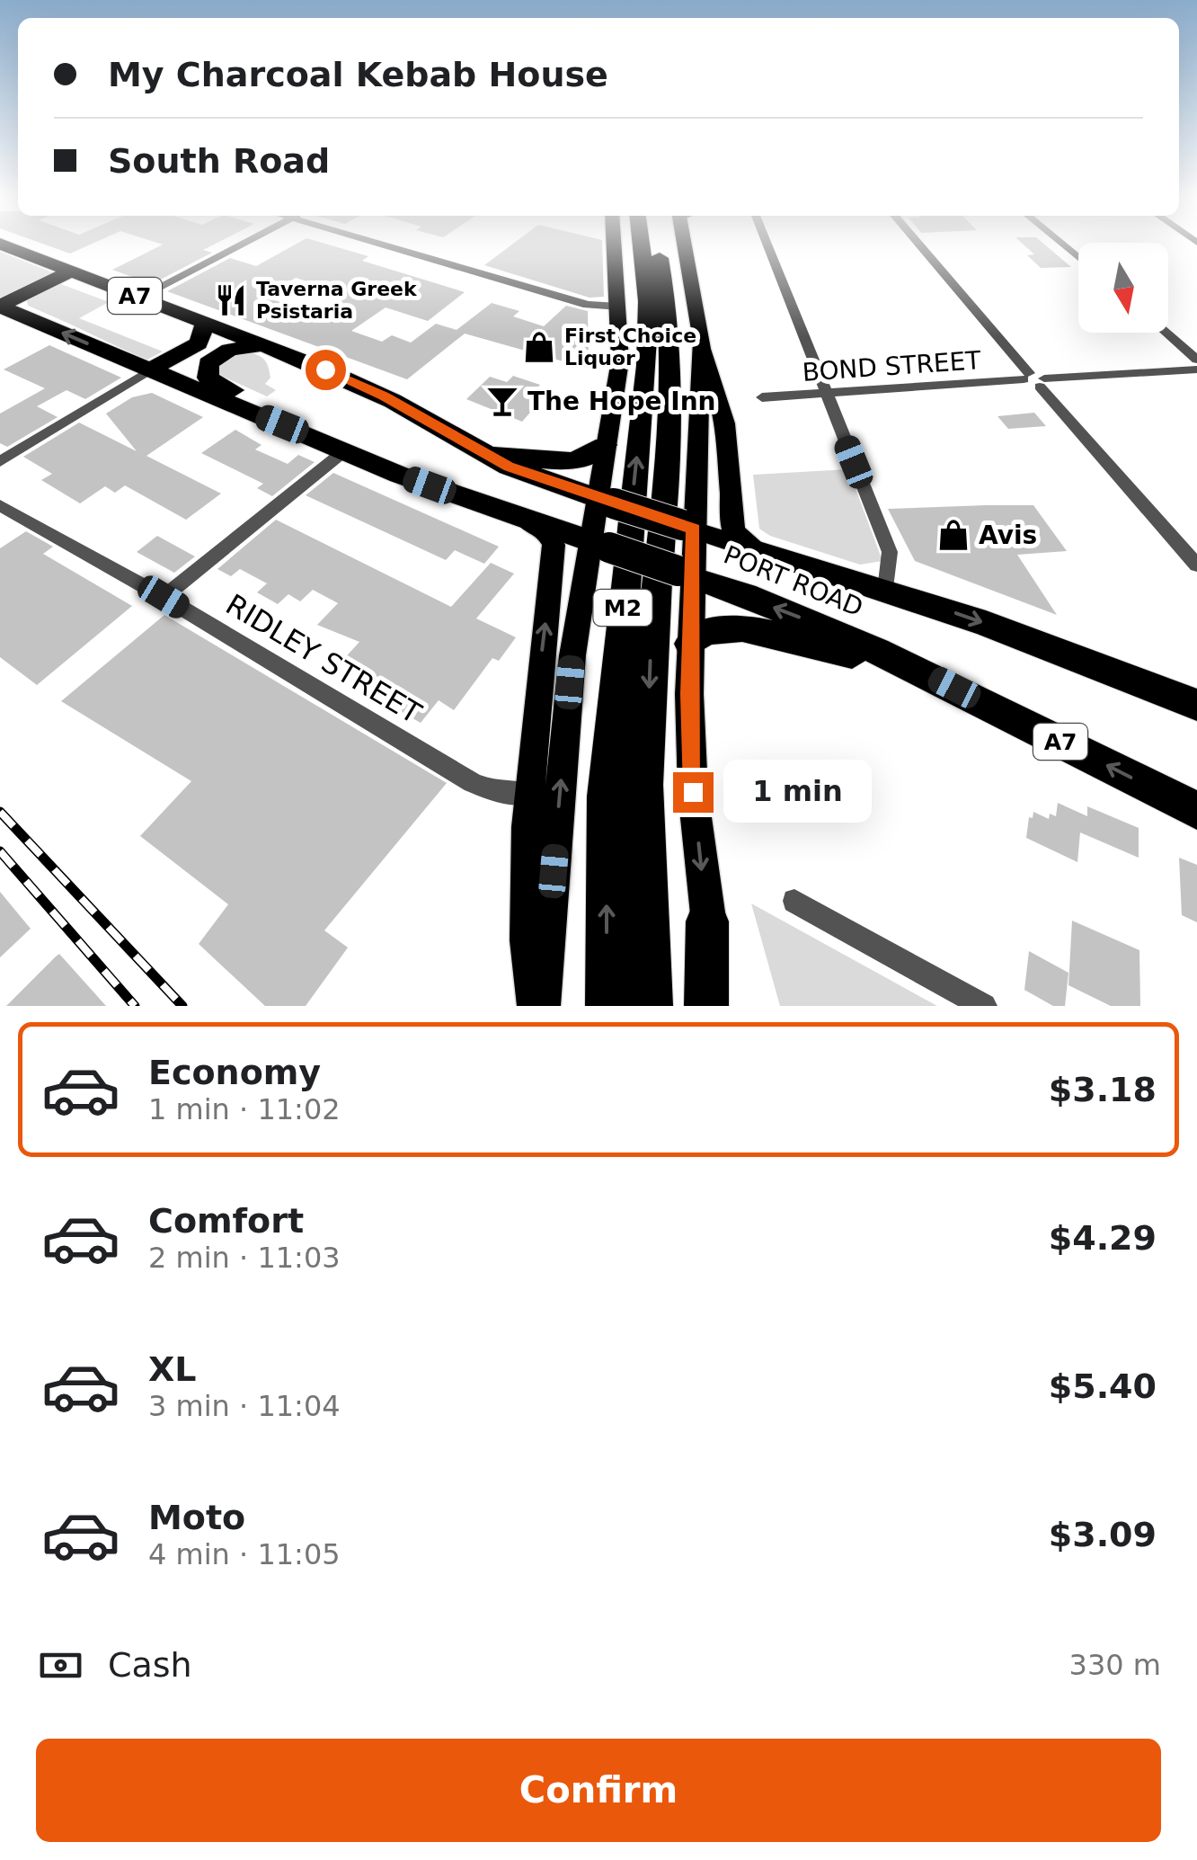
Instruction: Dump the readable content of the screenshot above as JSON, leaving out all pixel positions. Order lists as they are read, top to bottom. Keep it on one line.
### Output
{"streets":{"highway":["A7","PORT ROAD","M2"],"street":["BOND STREET","RIDLEY STREET"]},"places":{"restaurant":["Taverna Greek Psistaria"],"shop":["First Choice Liquor","Avis"],"bar":["The Hope Inn"]},"north":"bottom","page":{"banner":["My Charcoal Kebab House","South Road"],"bubble":"1 min","list":[{"name":"Economy","note":"1 min · 11:02","value":"$3.18"},{"name":"Comfort","note":"2 min · 11:03","value":"$4.29"},{"name":"XL","note":"3 min · 11:04","value":"$5.40"},{"name":"Moto","note":"4 min · 11:05","value":"$3.09"}],"pay":["Cash","330 m"],"buttons":"Confirm"}}
